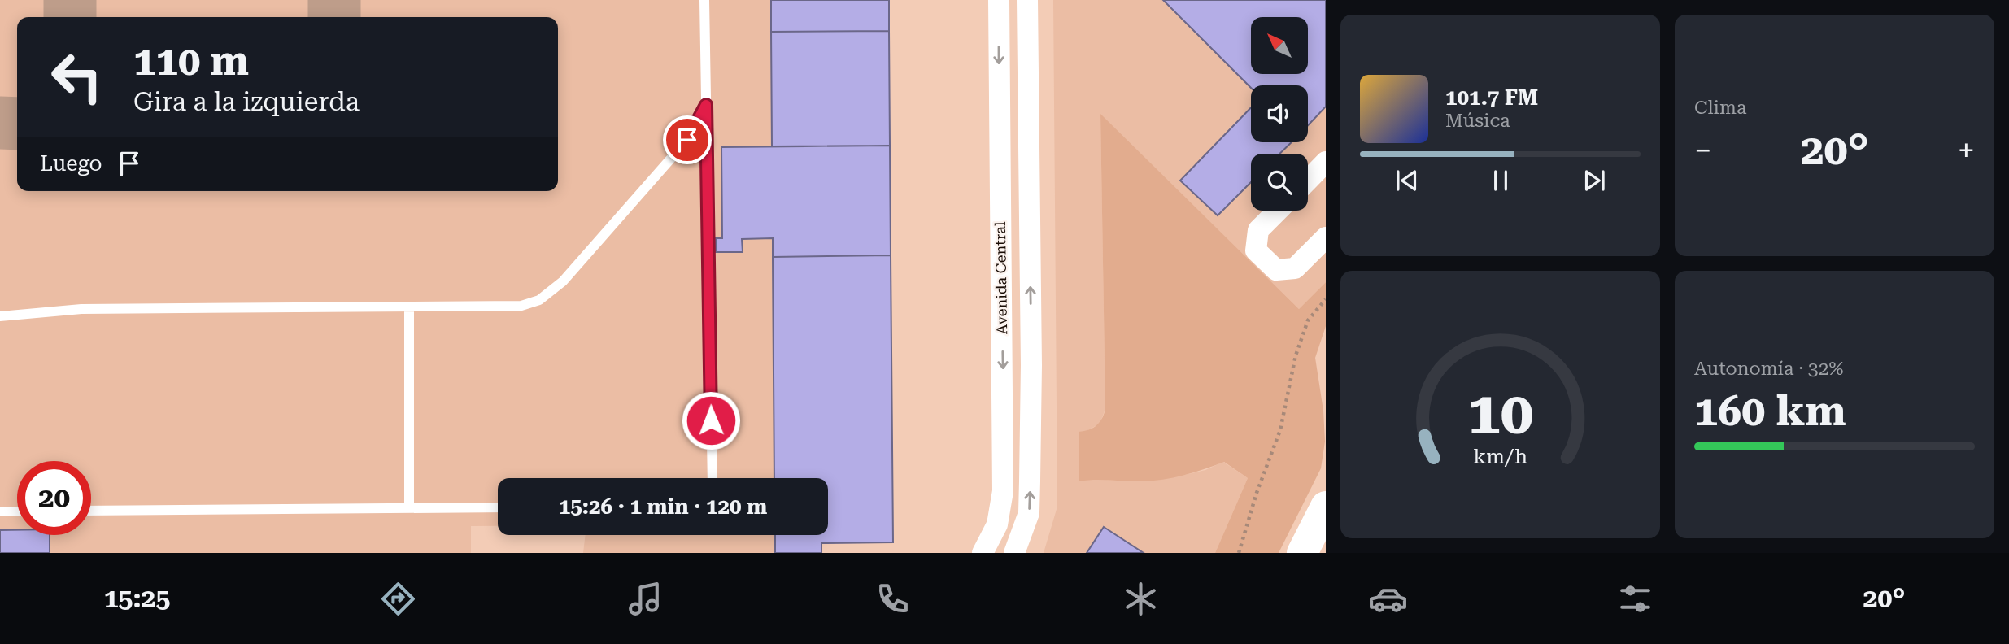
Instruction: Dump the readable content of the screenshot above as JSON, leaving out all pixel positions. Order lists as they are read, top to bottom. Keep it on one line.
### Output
{"streets":{"street":["Avenida Central"]},"north":"top left","page":{"tile":["Clima",["Autonomía · 32%","160 km"]],"turn":["110 m","Gira a la izquierda"],"song":["101.7 FM","Música"],"heat":["−","20°","+"],"then":"Luego","limit":"20","trip":"15:26 · 1 min · 120 m","tabs":["15:25","20°"],"gauge":["10","km/h"]}}
